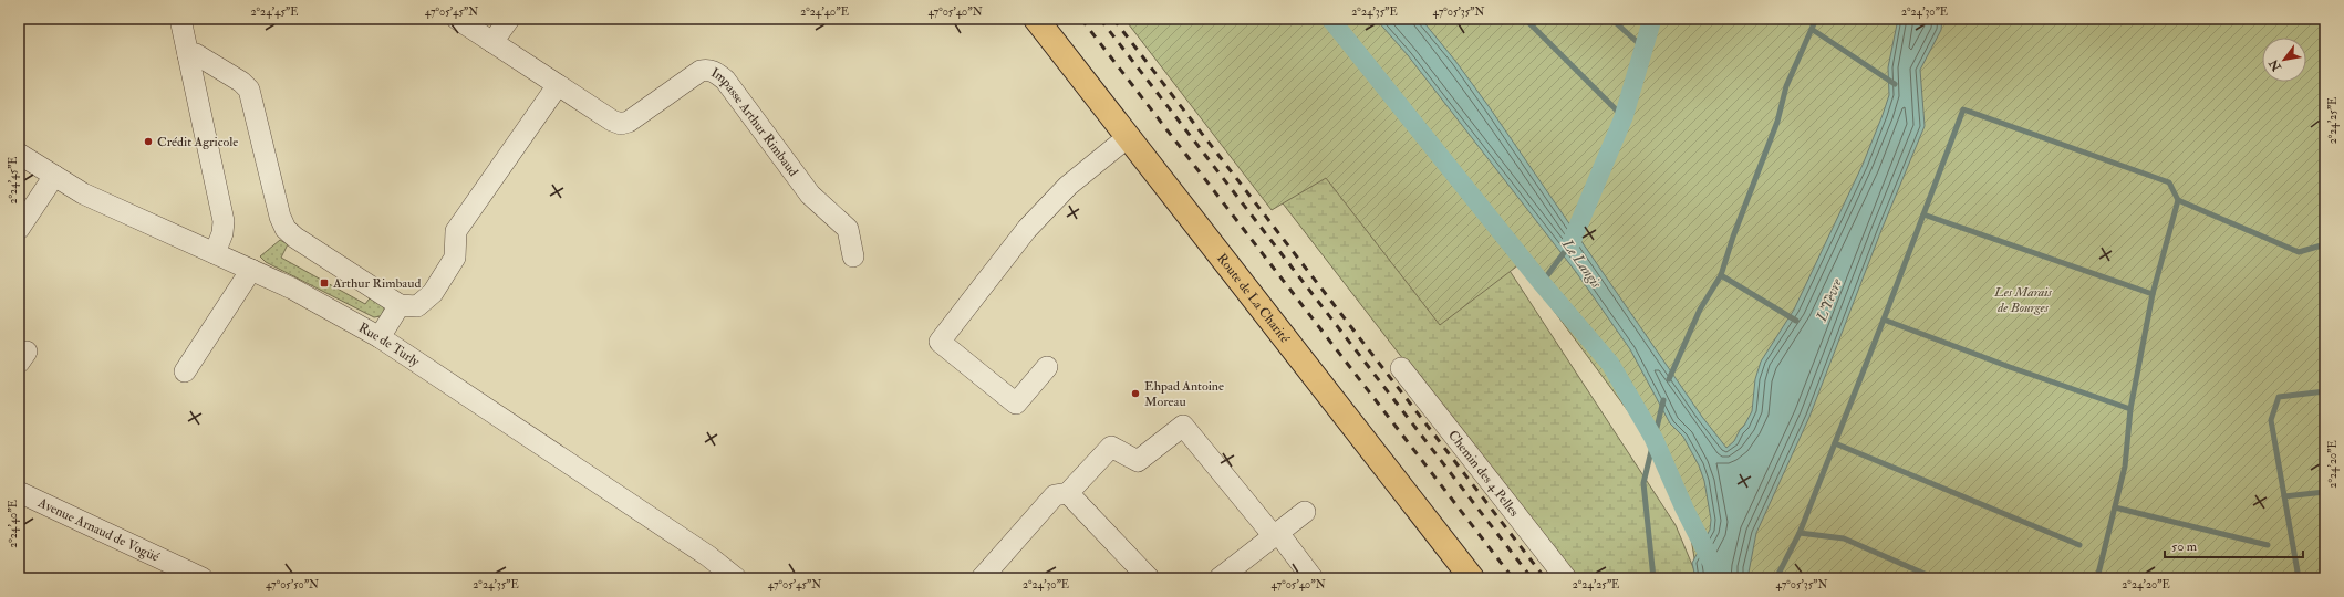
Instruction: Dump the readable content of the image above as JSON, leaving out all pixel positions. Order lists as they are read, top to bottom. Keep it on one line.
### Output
{"streets":{"main road":["Route de La Charité"],"street":["Impasse Arthur Rimbaud","Rue de Turly","Chemin des 4 Pelles","Avenue Arnaud de Vogüé"]},"water":["Le Langis","L'Yèvre"],"parks":["Les Marais de Bourges"],"places":{"other":["Crédit Agricole","Ehpad Antoine Moreau"],"transit":["Arthur Rimbaud"]},"scale_bar":"50 m","north":"bottom left","coordinates":["2°24'45\"E","47°05'45\"N","2°24'40\"E","47°05'40\"N","2°24'35\"E","47°05'35\"N","2°24'30\"E","2°24'25\"E","2°24'20\"E","47°05'50\"N"]}
